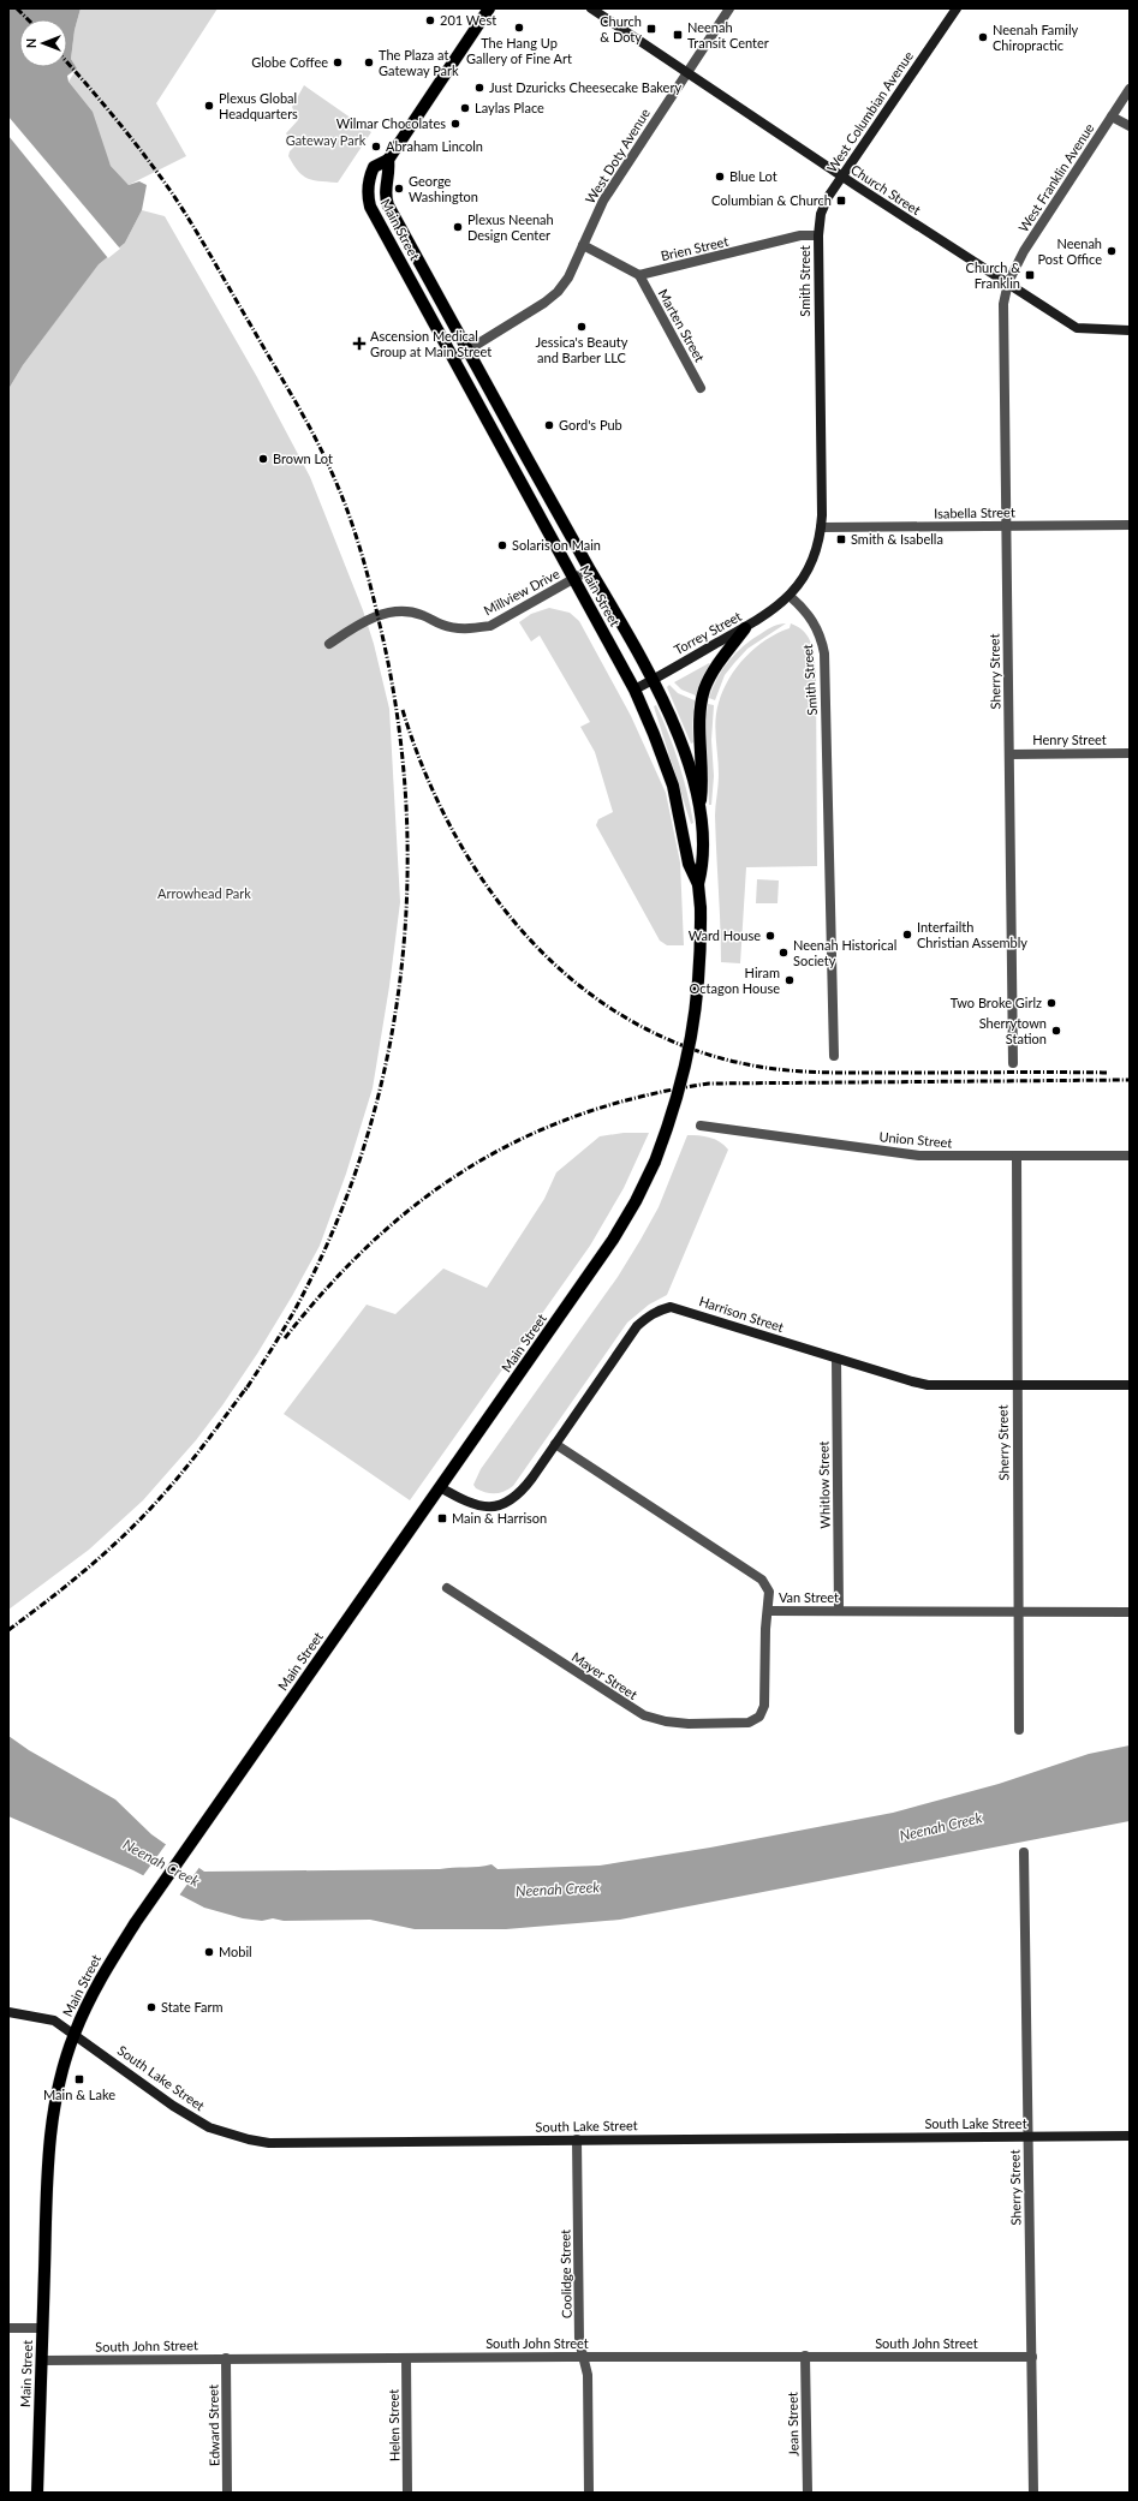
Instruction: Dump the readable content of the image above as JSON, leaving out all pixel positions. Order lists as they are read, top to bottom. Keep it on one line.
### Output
{"streets":{"main road":["Main Street"],"street":["West Columbian Avenue","West Doty Avenue","West Franklin Avenue","Church Street","Brien Street","Smith Street","Marten Street","Isabella Street","Millview Drive","Torrey Street","Sherry Street","Henry Street","Union Street","Harrison Street","Whitlow Street","Van Street","Mayer Street","South Lake Street","Coolidge Street","South John Street","Jean Street","Edward Street","Helen Street"]},"crossings":[["West Columbian Avenue","Church Street"],["West Columbian Avenue","Brien Street"],["West Columbian Avenue","Smith Street"],["West Doty Avenue","Church Street"],["West Doty Avenue","Main Street"],["West Franklin Avenue","Church Street"],["West Franklin Avenue","Sherry Street"],["Church Street","Sherry Street"],["Main Street","Millview Drive"],["Main Street","Torrey Street"],["Main Street","Harrison Street"],["Main Street","South Lake Street"],["Main Street","South John Street"],["Brien Street","Smith Street"],["Brien Street","Marten Street"],["Smith Street","Isabella Street"],["Smith Street","Torrey Street"],["Isabella Street","Sherry Street"],["Sherry Street","Henry Street"],["Sherry Street","Union Street"],["Sherry Street","Harrison Street"],["Sherry Street","Van Street"],["Sherry Street","South Lake Street"],["Sherry Street","South John Street"],["Harrison Street","Whitlow Street"],["Harrison Street","Van Street"],["Whitlow Street","Van Street"],["Van Street","Mayer Street"],["South Lake Street","Coolidge Street"],["Coolidge Street","South John Street"],["South John Street","Jean Street"],["South John Street","Edward Street"],["South John Street","Helen Street"]],"water":["Neenah Creek"],"parks":["Gateway Park","Arrowhead Park"],"places":{"other":["201 West","The Hang Up Gallery of Fine Art","Neenah Family Chiropractic","Globe Coffee","The Plaza at Gateway Park","Just Dzuricks Cheesecake Bakery","Plexus Global Headquarters","Laylas Place","Wilmar Chocolates","Abraham Lincoln","Blue Lot","George Washington","Plexus Neenah Design Center","Neenah Post Office","Jessica's Beauty and Barber LLC","Gord's Pub","Brown Lot","Solaris on Main","Interfailth Christian Assembly","Ward House","Neenah Historical Society","Hiram Octagon House","Two Broke Girlz","Sherrytown Station","Mobil","State Farm"],"transit":["Church & Doty","Neenah Transit Center","Columbian & Church","Church & Franklin","Smith & Isabella","Main & Harrison","Main & Lake"],"health":["Ascension Medical Group at Main Street"]},"north":"left"}
